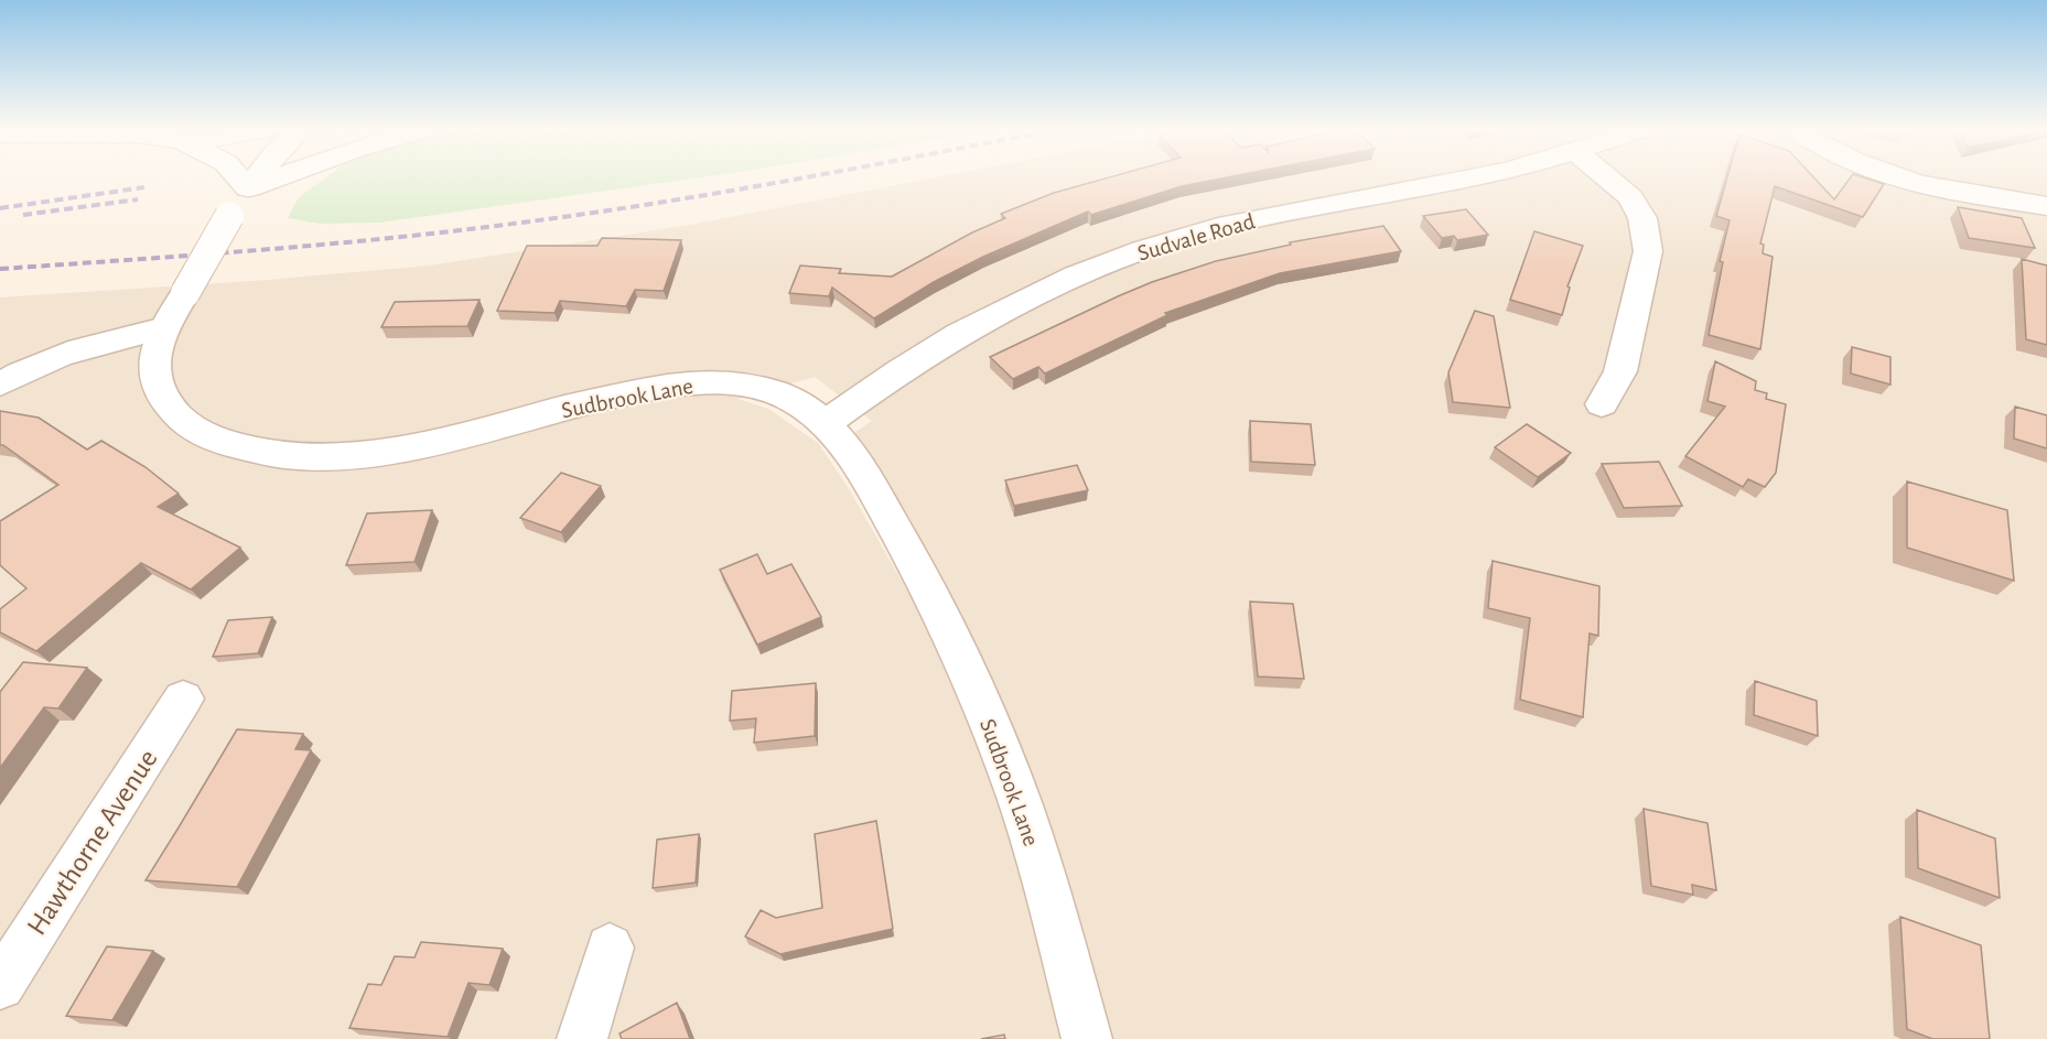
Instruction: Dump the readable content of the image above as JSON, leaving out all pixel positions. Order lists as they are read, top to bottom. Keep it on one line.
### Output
{"streets":{"street":["Sudvale Road","Sudbrook Lane","Hawthorne Avenue"]},"crossings":[["Sudvale Road","Sudbrook Lane"]]}
